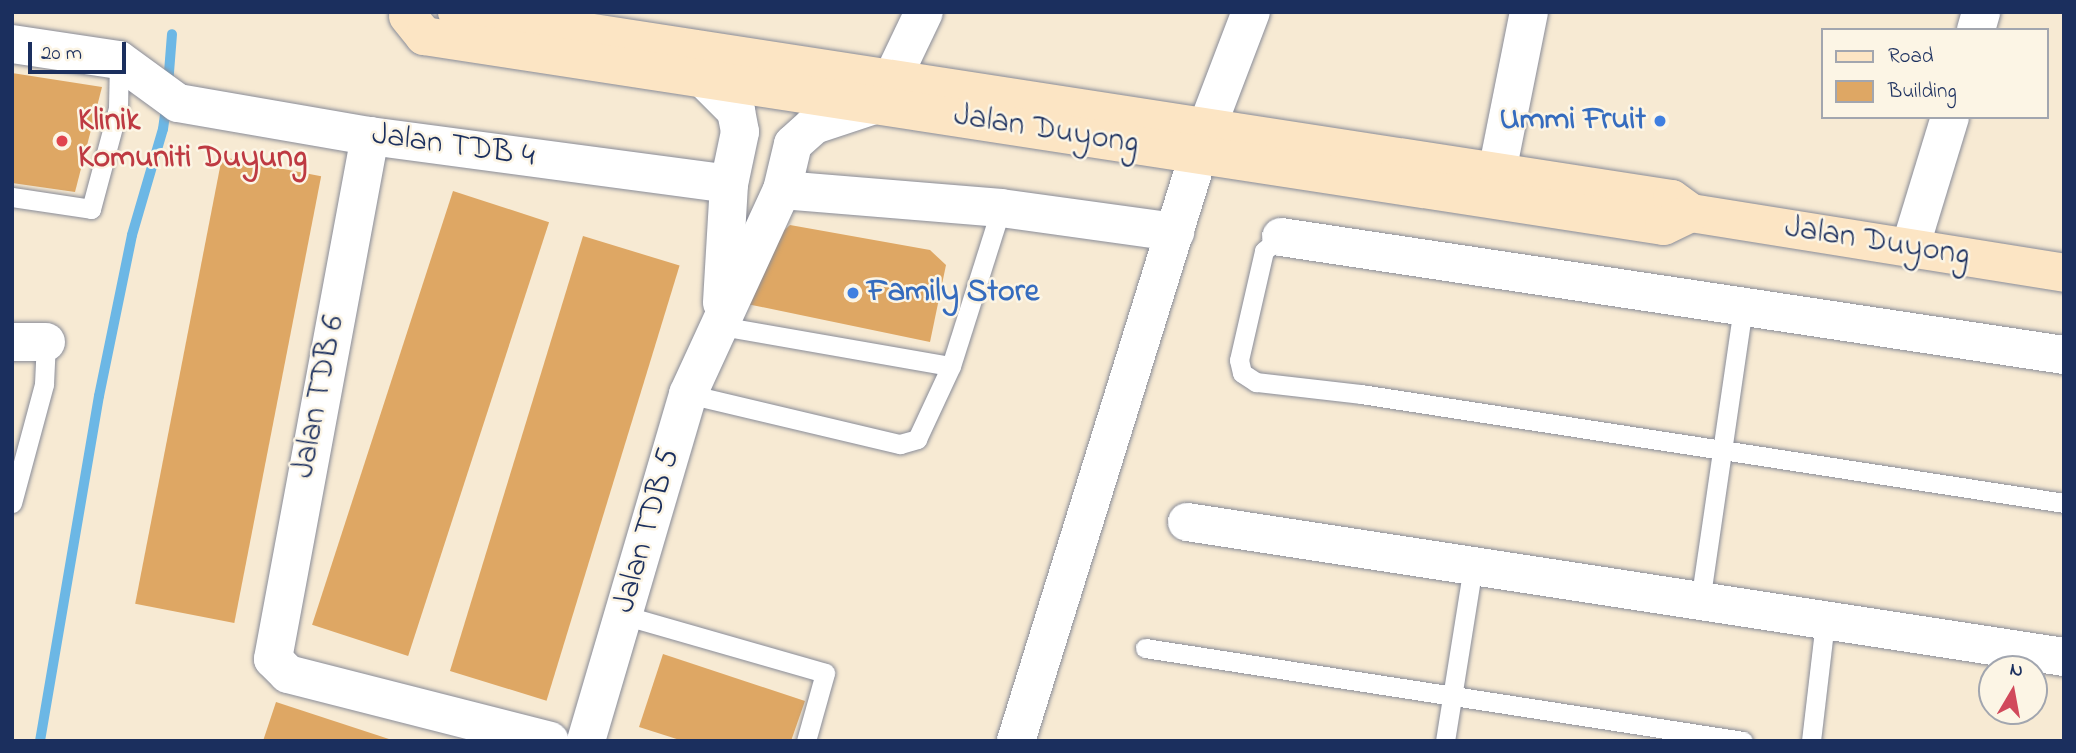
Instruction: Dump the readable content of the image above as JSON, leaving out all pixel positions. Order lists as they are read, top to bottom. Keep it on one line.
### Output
{"streets":{"main road":["Jalan Duyong"],"street":["Jalan TDB 4","Jalan TDB 6","Jalan TDB 5"]},"crossings":[["Jalan Duyong","Jalan TDB 5"],["Jalan TDB 4","Jalan TDB 6"]],"places":["Ummi Fruit","Klinik Komuniti Duyung","Family Store"],"legend":["Road","Building"],"scale_bar":"20 m","north":"top"}
